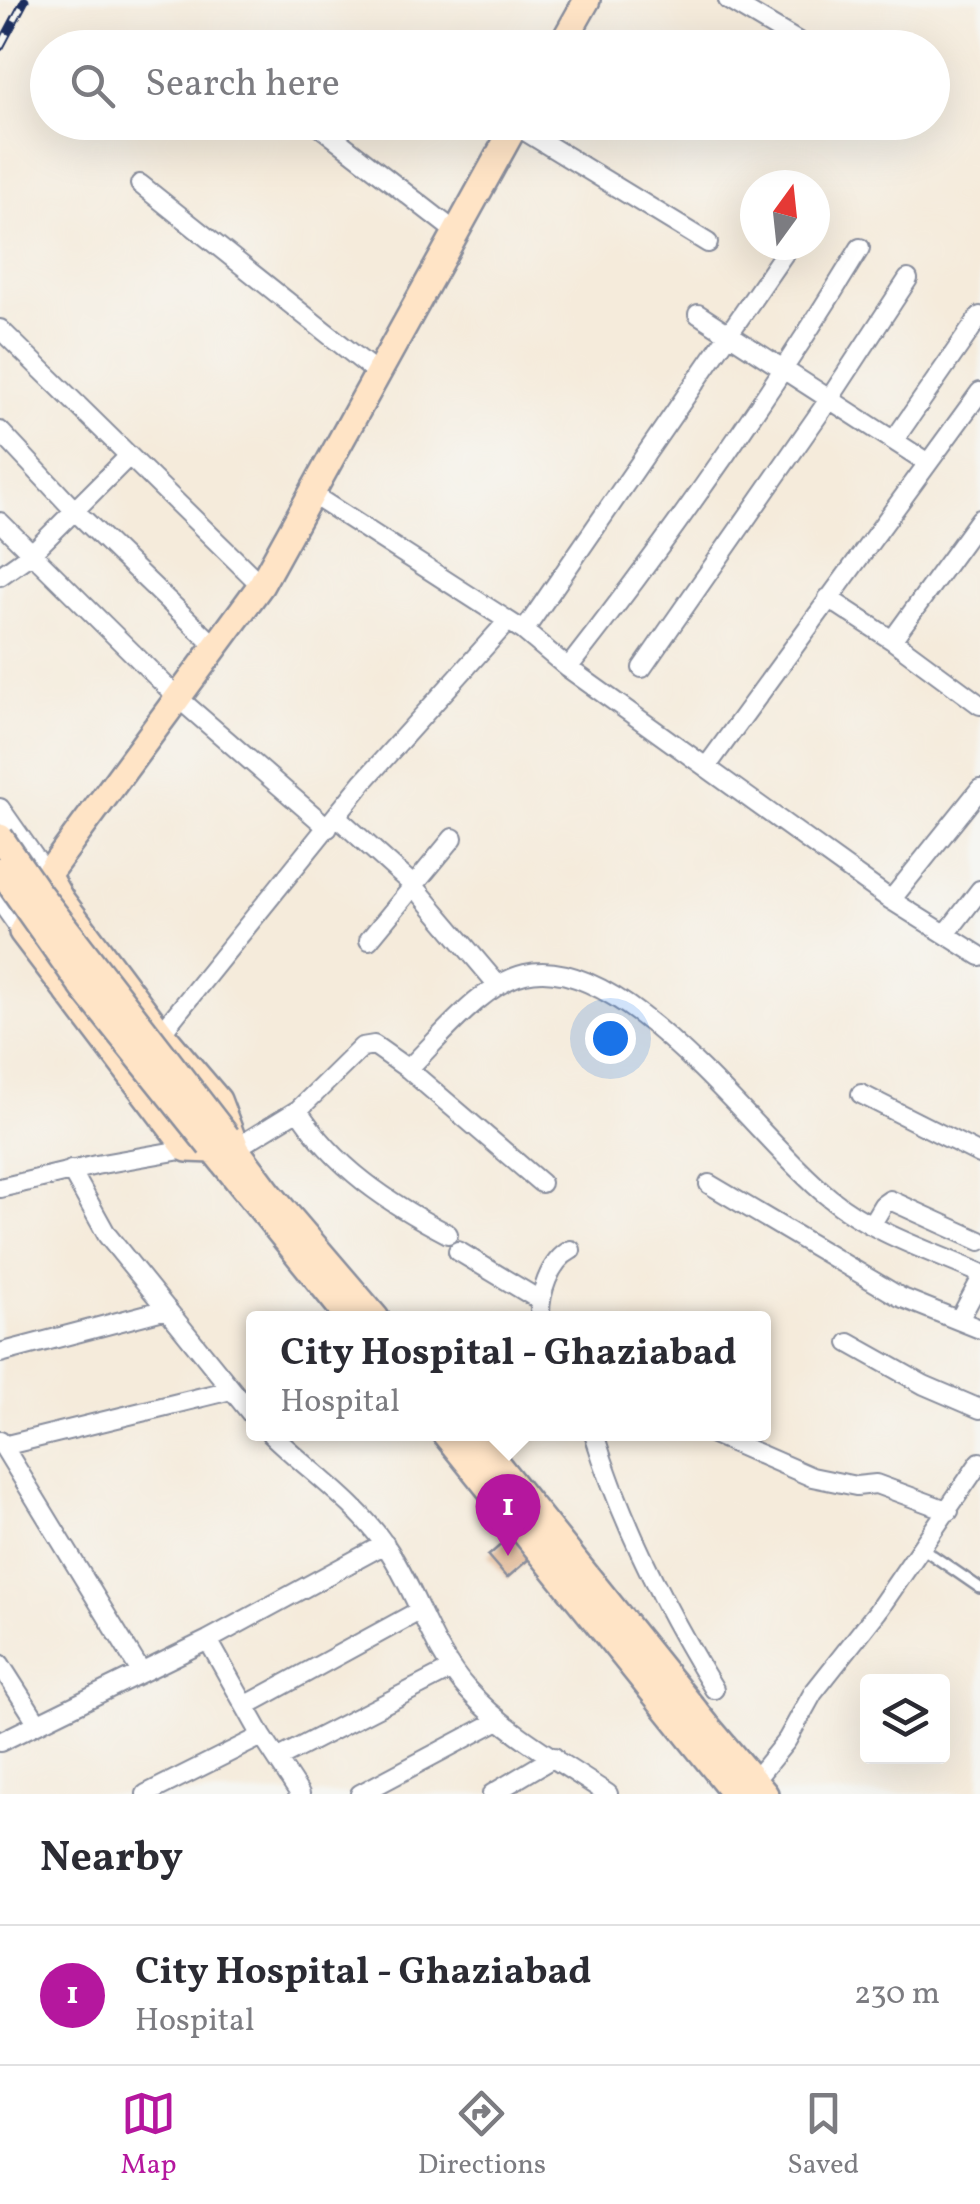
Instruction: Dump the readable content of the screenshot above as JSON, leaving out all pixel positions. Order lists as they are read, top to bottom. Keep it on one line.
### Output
{"north":"top","page":{"search":"Search here","popup":["City Hospital - Ghaziabad","Hospital"],"pins":"1","heading":"Nearby","list":[{"mark":"1","name":"City Hospital - Ghaziabad","note":"Hospital","value":"230 m"}],"nav":["Map","Directions","Saved"]}}
